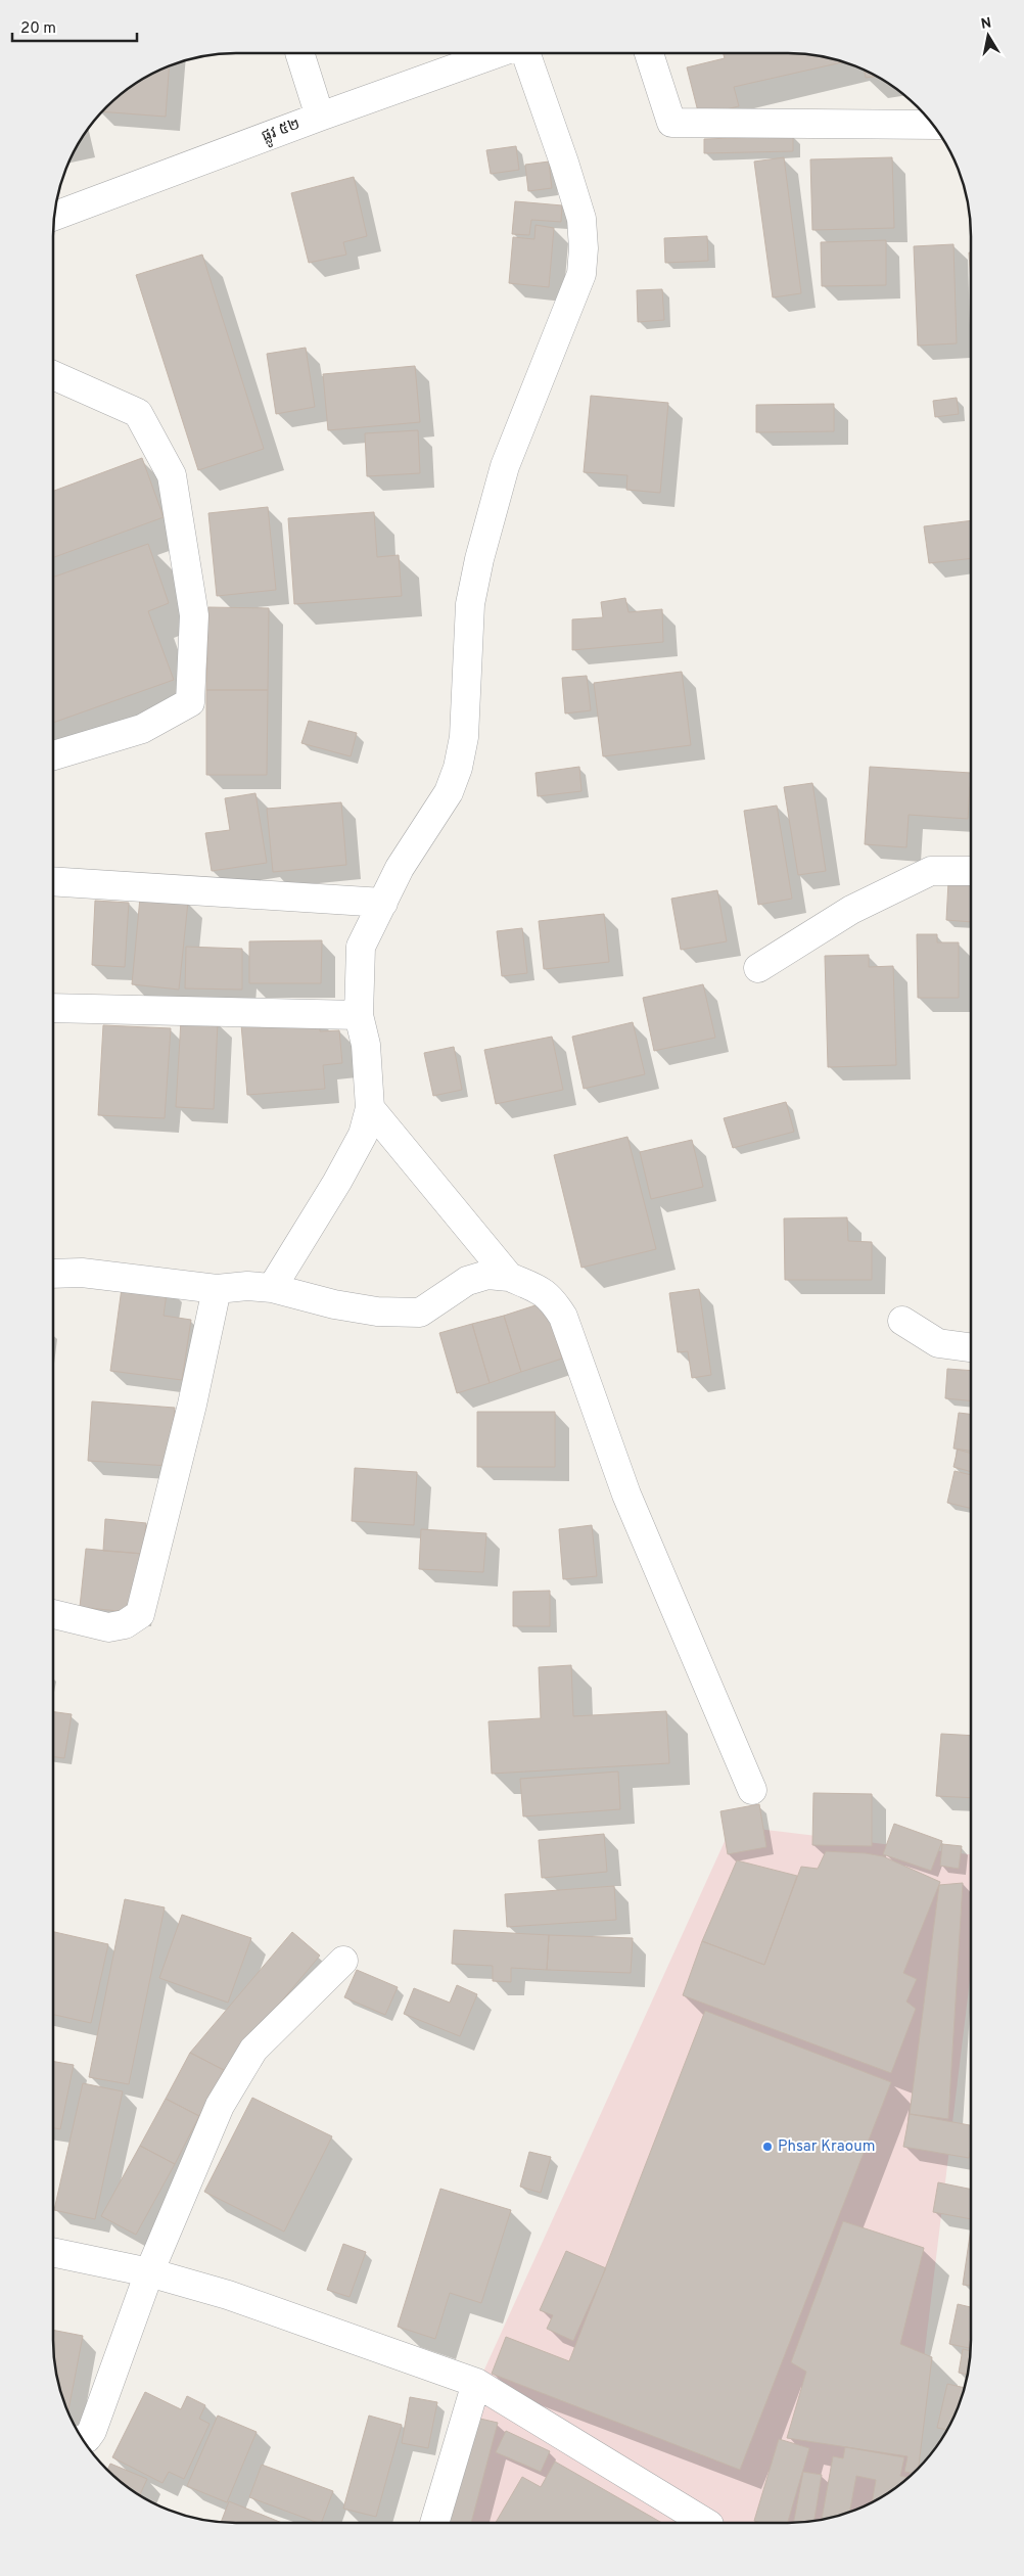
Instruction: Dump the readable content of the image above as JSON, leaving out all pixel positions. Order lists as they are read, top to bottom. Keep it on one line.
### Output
{"streets":{"street":["ផ្លូវ ៥២"]},"places":["Phsar Kraoum"],"scale_bar":"20 m","north":"top"}
